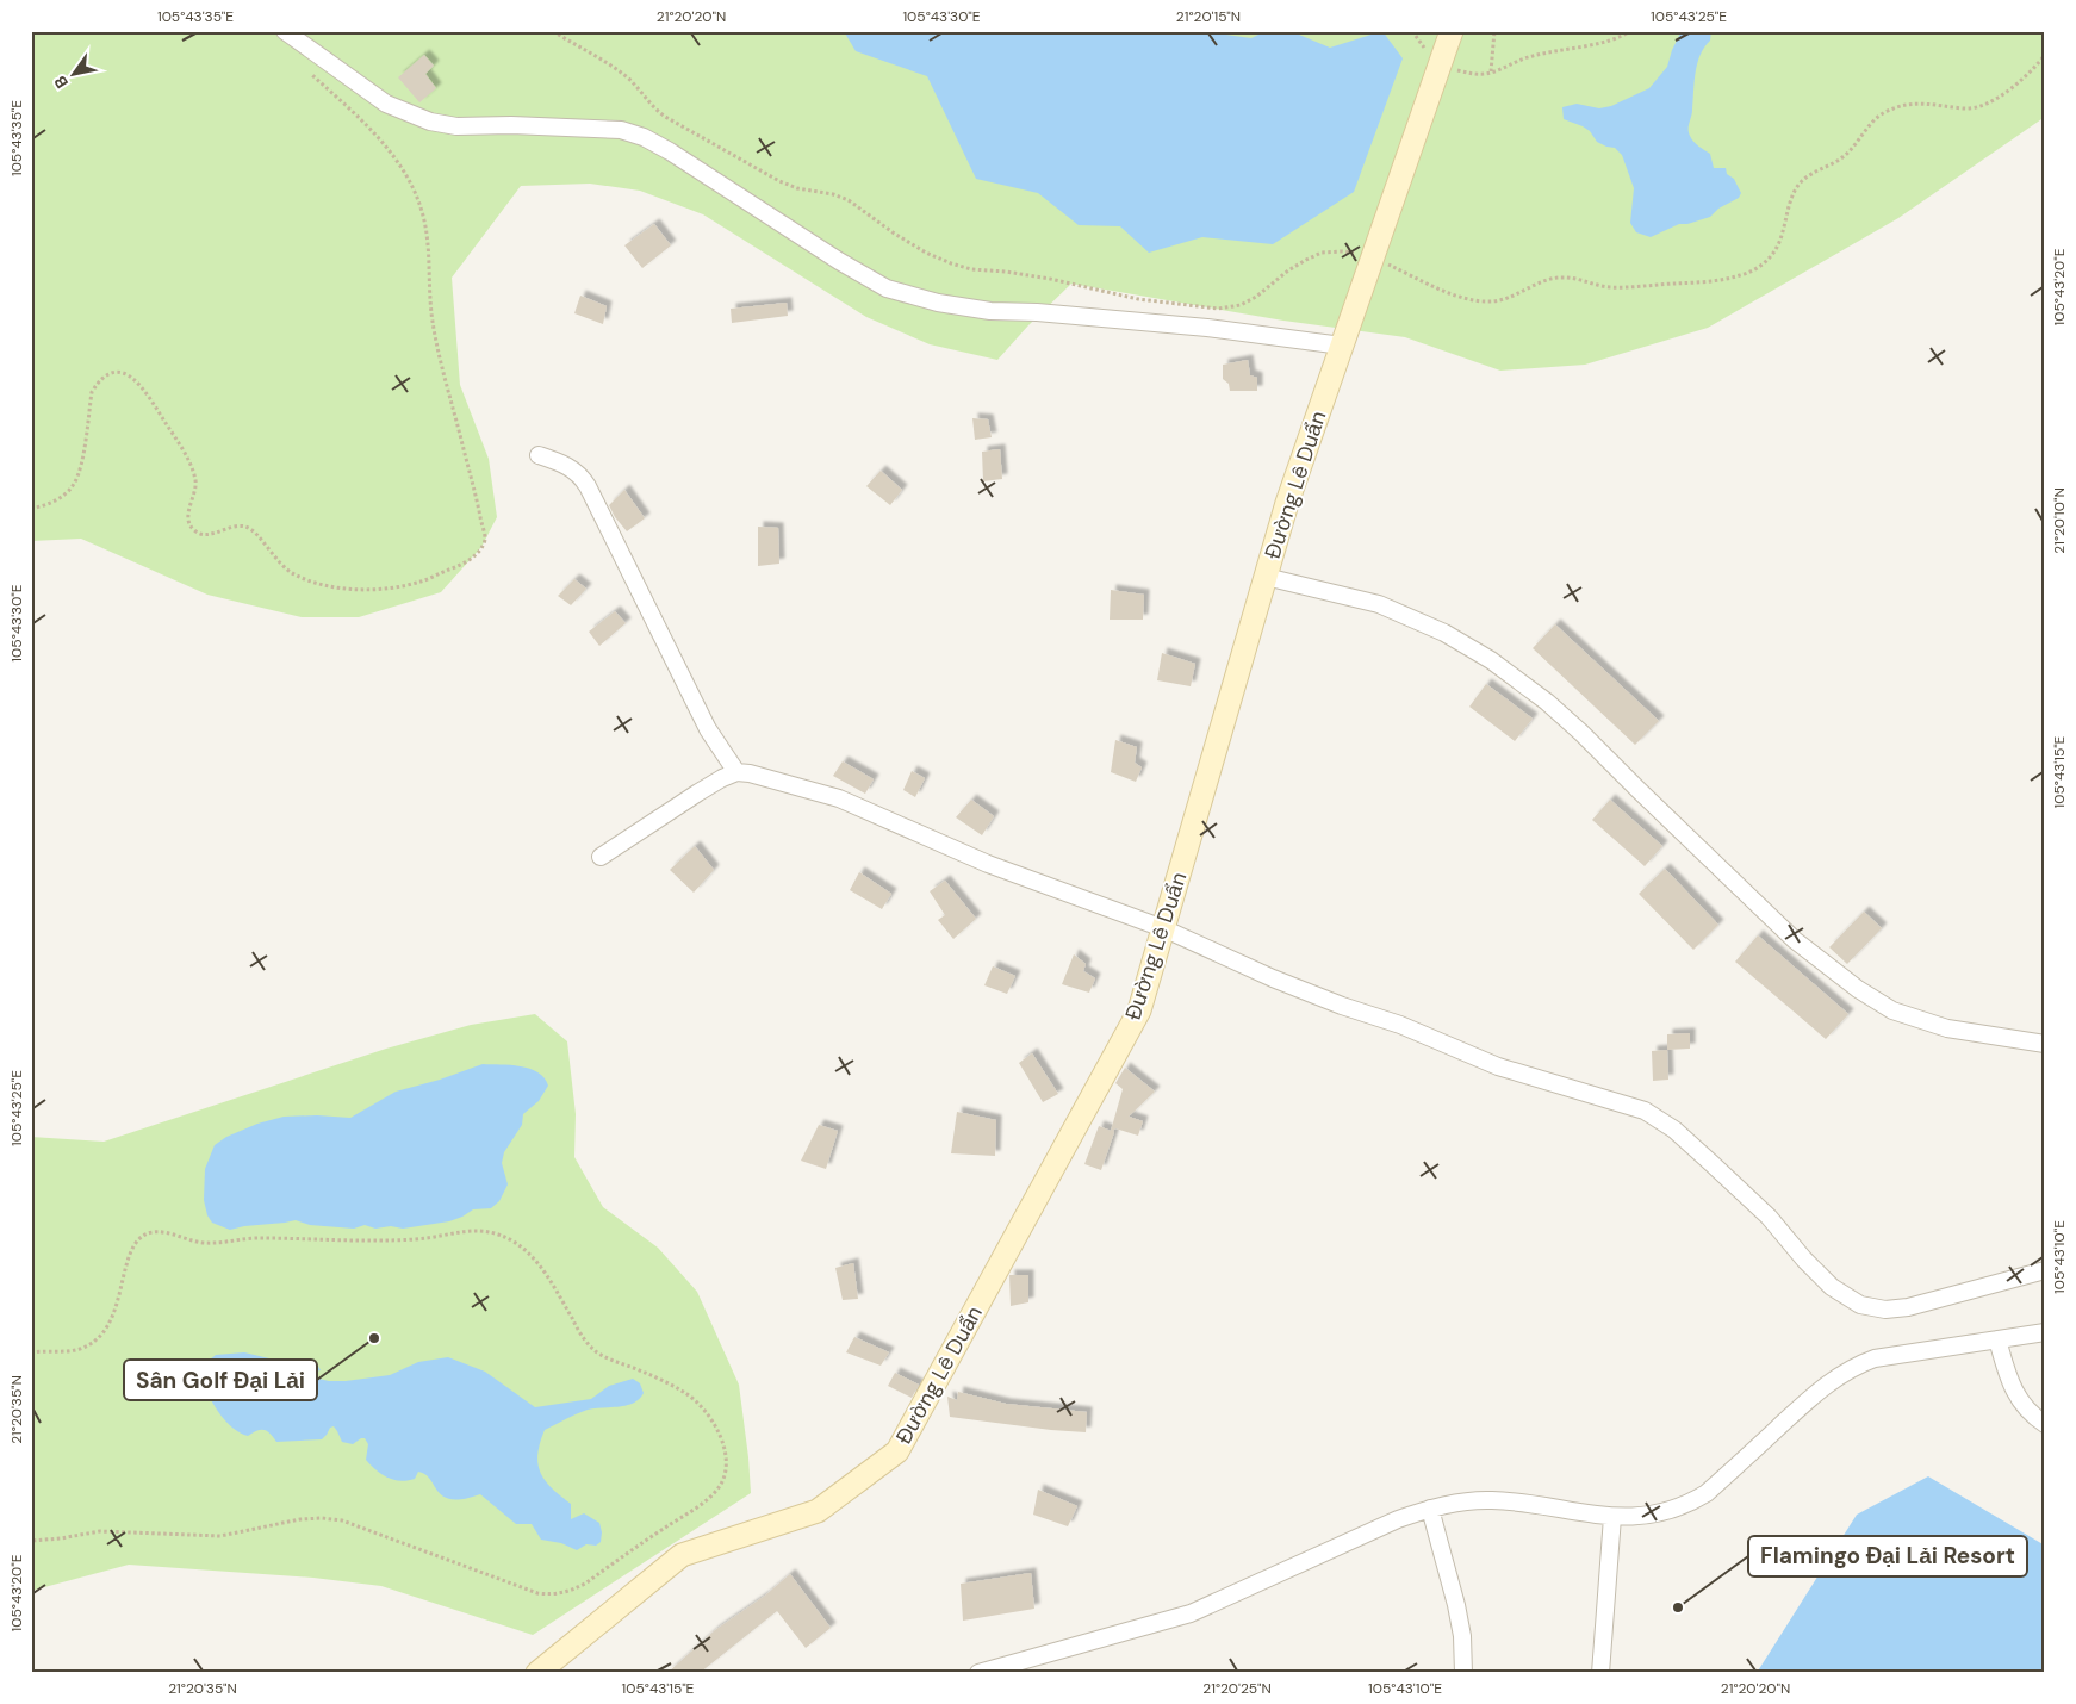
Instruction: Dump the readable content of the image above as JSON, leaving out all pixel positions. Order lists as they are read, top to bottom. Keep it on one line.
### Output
{"streets":{"main road":["Đường Lê Duẩn"]},"places":["Sân Golf Đại Lải","Flamingo Đại Lải Resort"],"north":"bottom left","coordinates":["105°43'35\"E","21°20'20\"N","105°43'30\"E","21°20'15\"N","105°43'25\"E","105°43'20\"E","21°20'10\"N","105°43'15\"E","105°43'10\"E","21°20'35\"N","21°20'25\"N"]}
